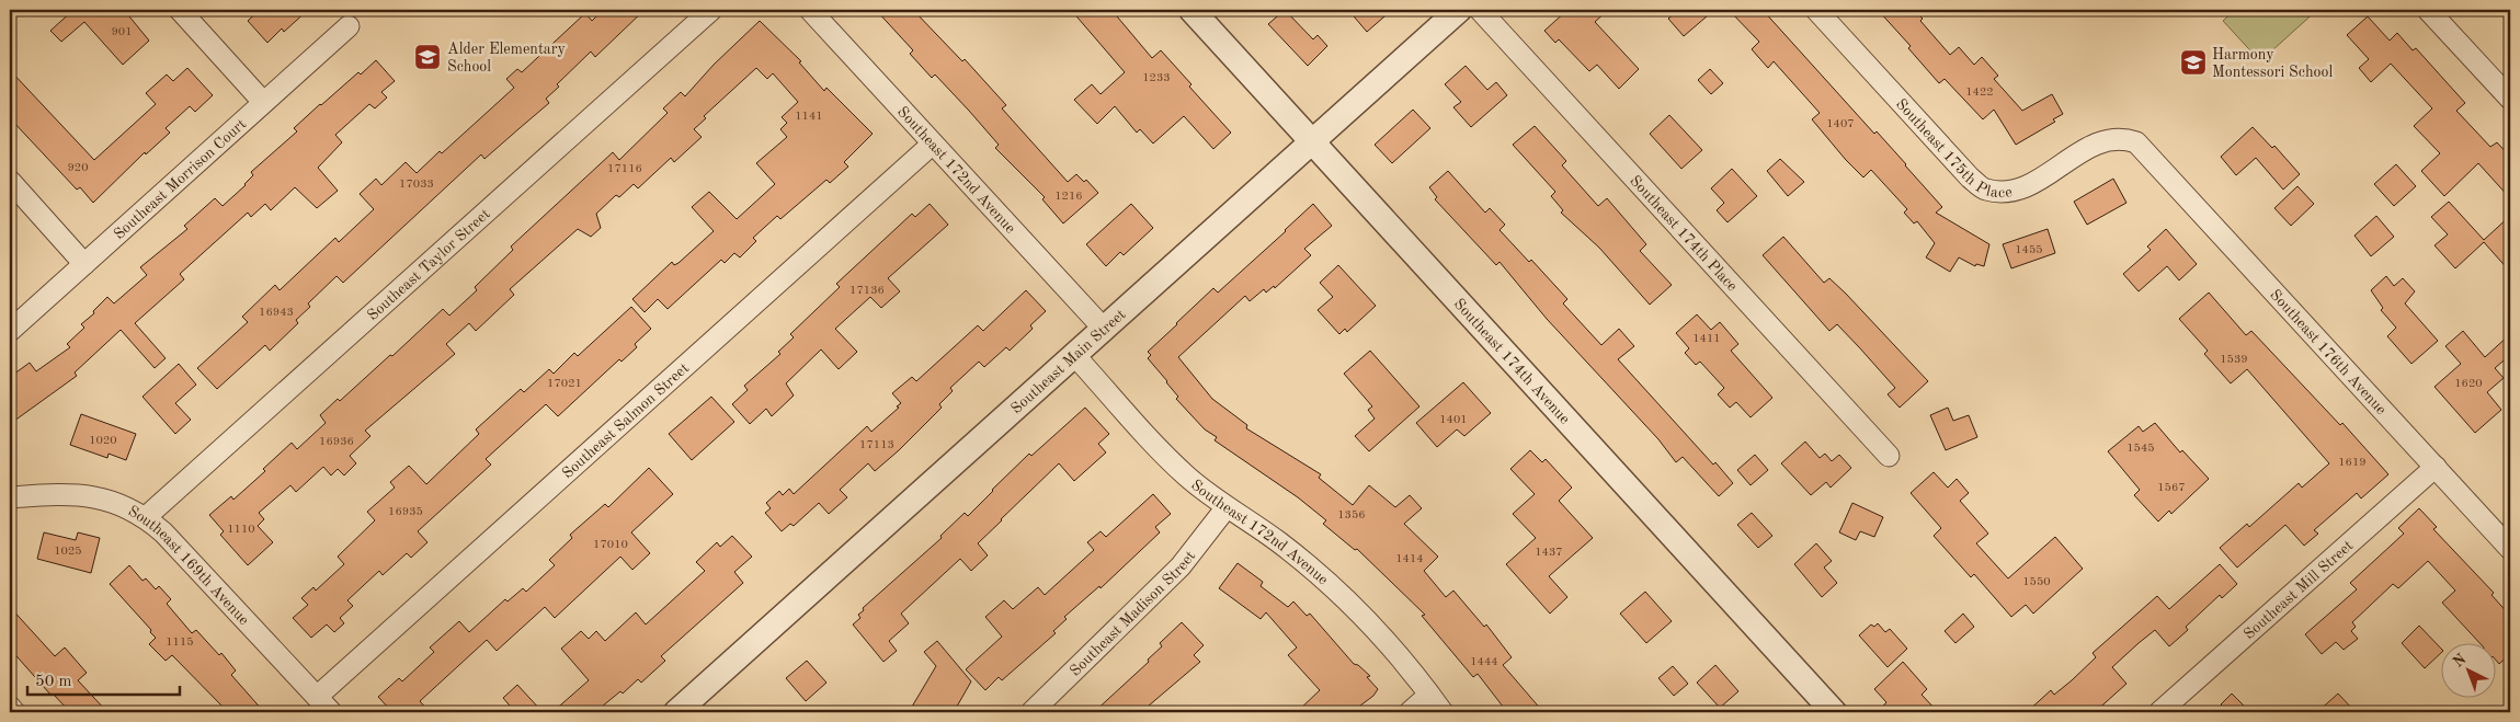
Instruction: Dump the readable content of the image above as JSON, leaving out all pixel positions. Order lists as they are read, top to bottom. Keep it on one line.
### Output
{"streets":{"street":["Southeast 175th Place","Southeast 172nd Avenue","Southeast Morrison Court","Southeast 174th Place","Southeast Taylor Street","Southeast 176th Avenue","Southeast Main Street","Southeast 174th Avenue","Southeast Salmon Street","Southeast 169th Avenue","Southeast Mill Street","Southeast Madison Street"]},"crossings":[["Southeast 175th Place","Southeast 176th Avenue"],["Southeast 172nd Avenue","Southeast Main Street"],["Southeast 172nd Avenue","Southeast Salmon Street"],["Southeast 172nd Avenue","Southeast Madison Street"],["Southeast Taylor Street","Southeast 169th Avenue"],["Southeast 176th Avenue","Southeast Mill Street"],["Southeast Main Street","Southeast 174th Avenue"],["Southeast Salmon Street","Southeast 169th Avenue"]],"places":{"school or university":["Alder Elementary School","Harmony Montessori School"]},"house_numbers":["901","1233","1422","1141","1407","920","17116","17033","1216","1455","17136","16943","1411","1539","17021","1620","1401","1020","16936","17113","1545","1619","1567","16935","1356","1110","17010","1025","1437","1414","1550","1115","1444"],"scale_bar":"50 m","north":"top left"}
